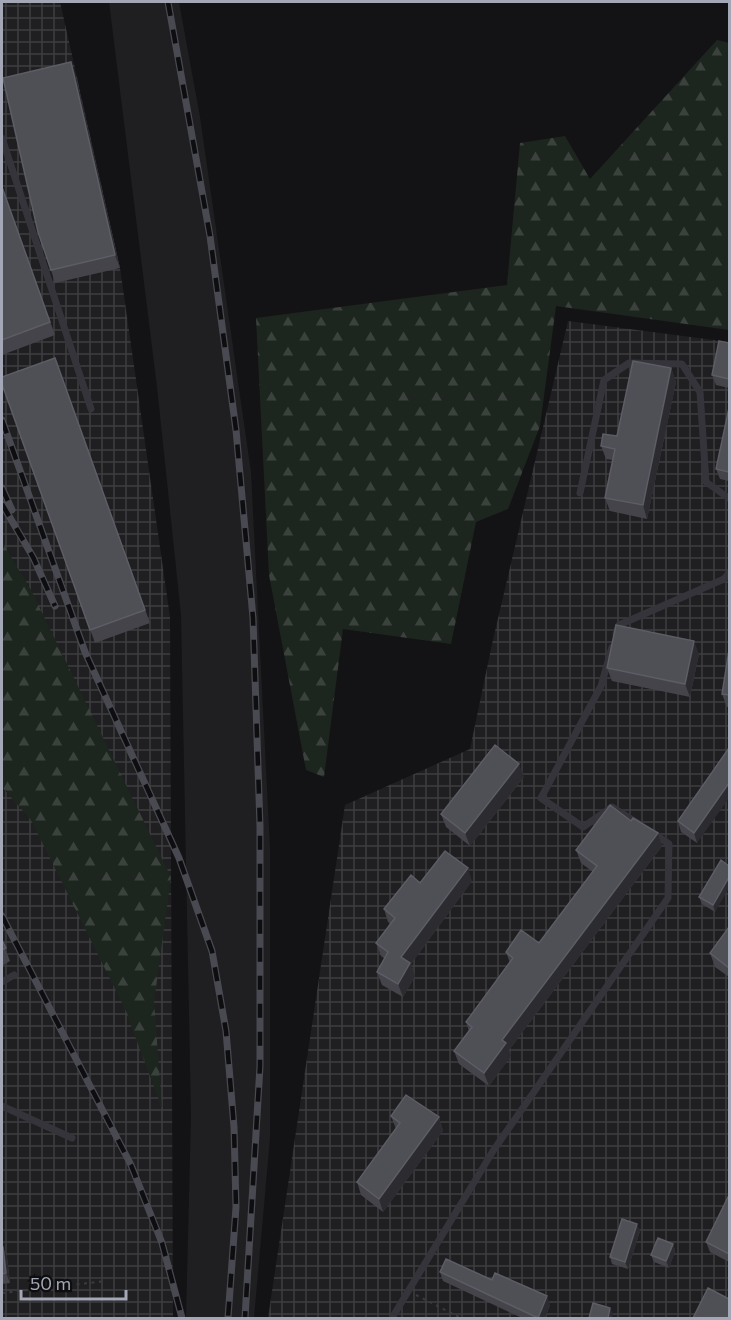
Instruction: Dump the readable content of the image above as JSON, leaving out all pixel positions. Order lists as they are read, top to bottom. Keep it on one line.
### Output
{"scale_bar":"50 m"}
